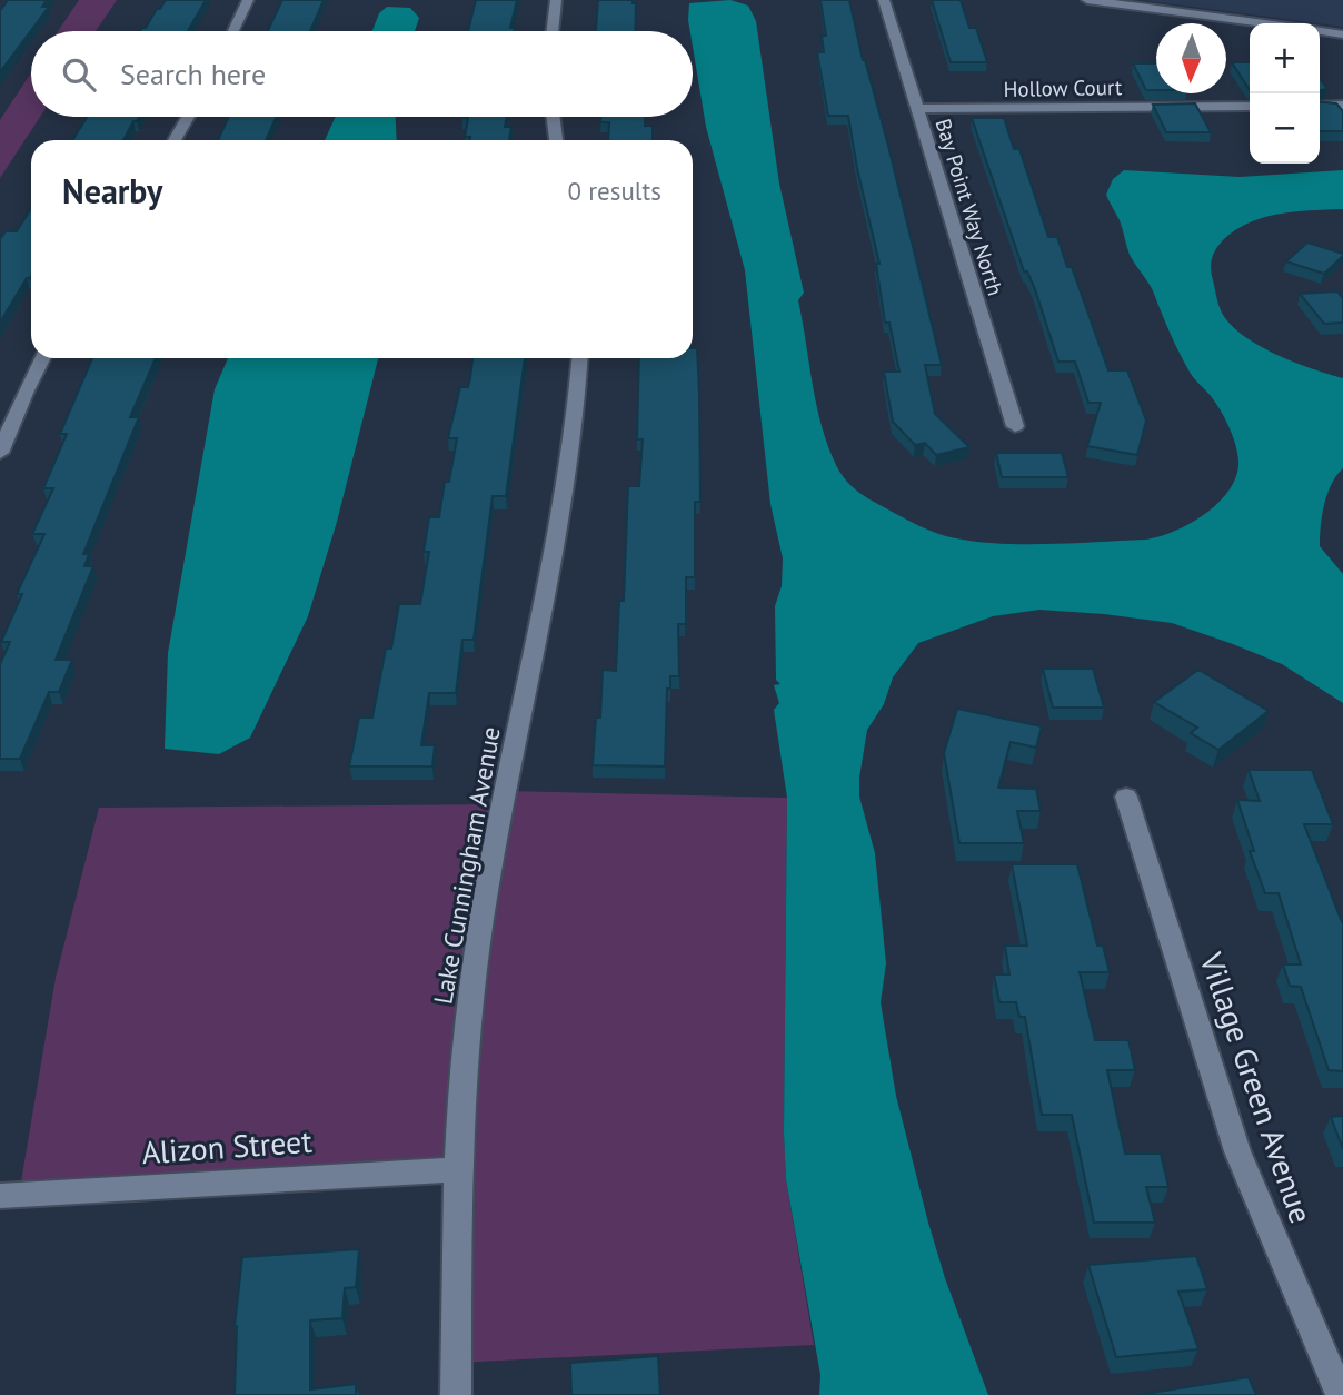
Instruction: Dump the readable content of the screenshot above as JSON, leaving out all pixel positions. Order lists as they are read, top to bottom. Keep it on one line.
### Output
{"streets":{"street":["Hollow Court","Bay Point Way North","Lake Cunningham Avenue","Village Green Avenue","Alizon Street"]},"crossings":[["Hollow Court","Bay Point Way North"],["Lake Cunningham Avenue","Alizon Street"]],"north":"bottom","page":{"map_buttons":["+","−"],"search":"Search here","heading":["Nearby","0 results"]}}
